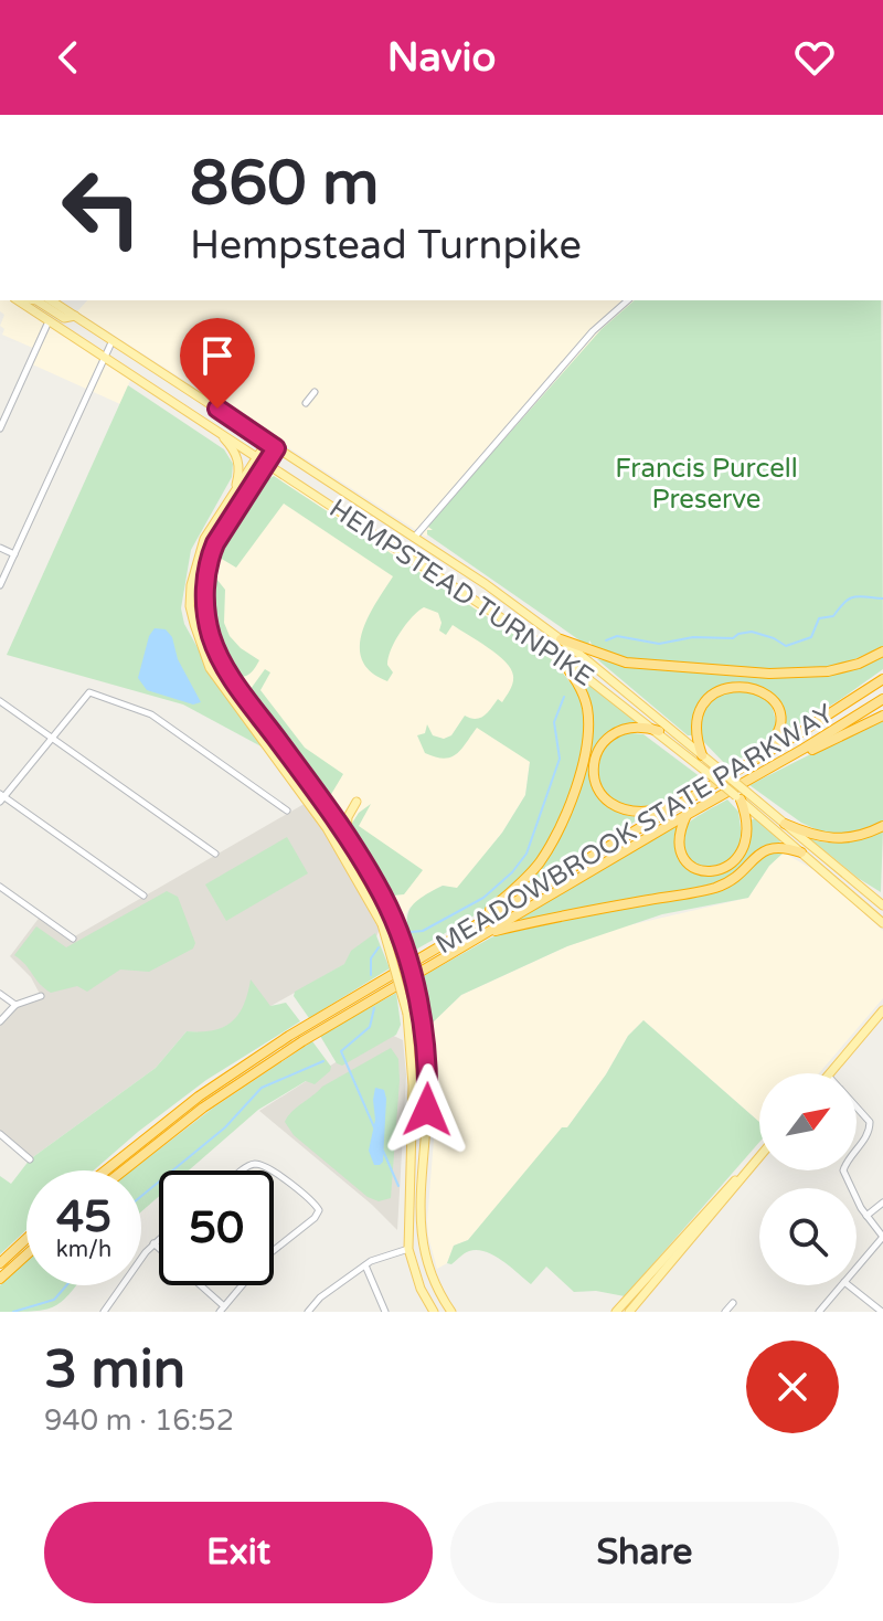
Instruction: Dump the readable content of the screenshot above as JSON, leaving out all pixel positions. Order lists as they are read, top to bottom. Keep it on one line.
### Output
{"streets":{"highway":["MEADOWBROOK STATE PARKWAY"],"main road":["HEMPSTEAD TURNPIKE"]},"parks":["Francis Purcell Preserve"],"north":"top right","page":{"header":"Navio","turn":["860 m","Hempstead Turnpike"],"speed":"45 km/h","limit":"50","heading":["3 min","940 m · 16:52"],"buttons":["Exit","Share"]}}
